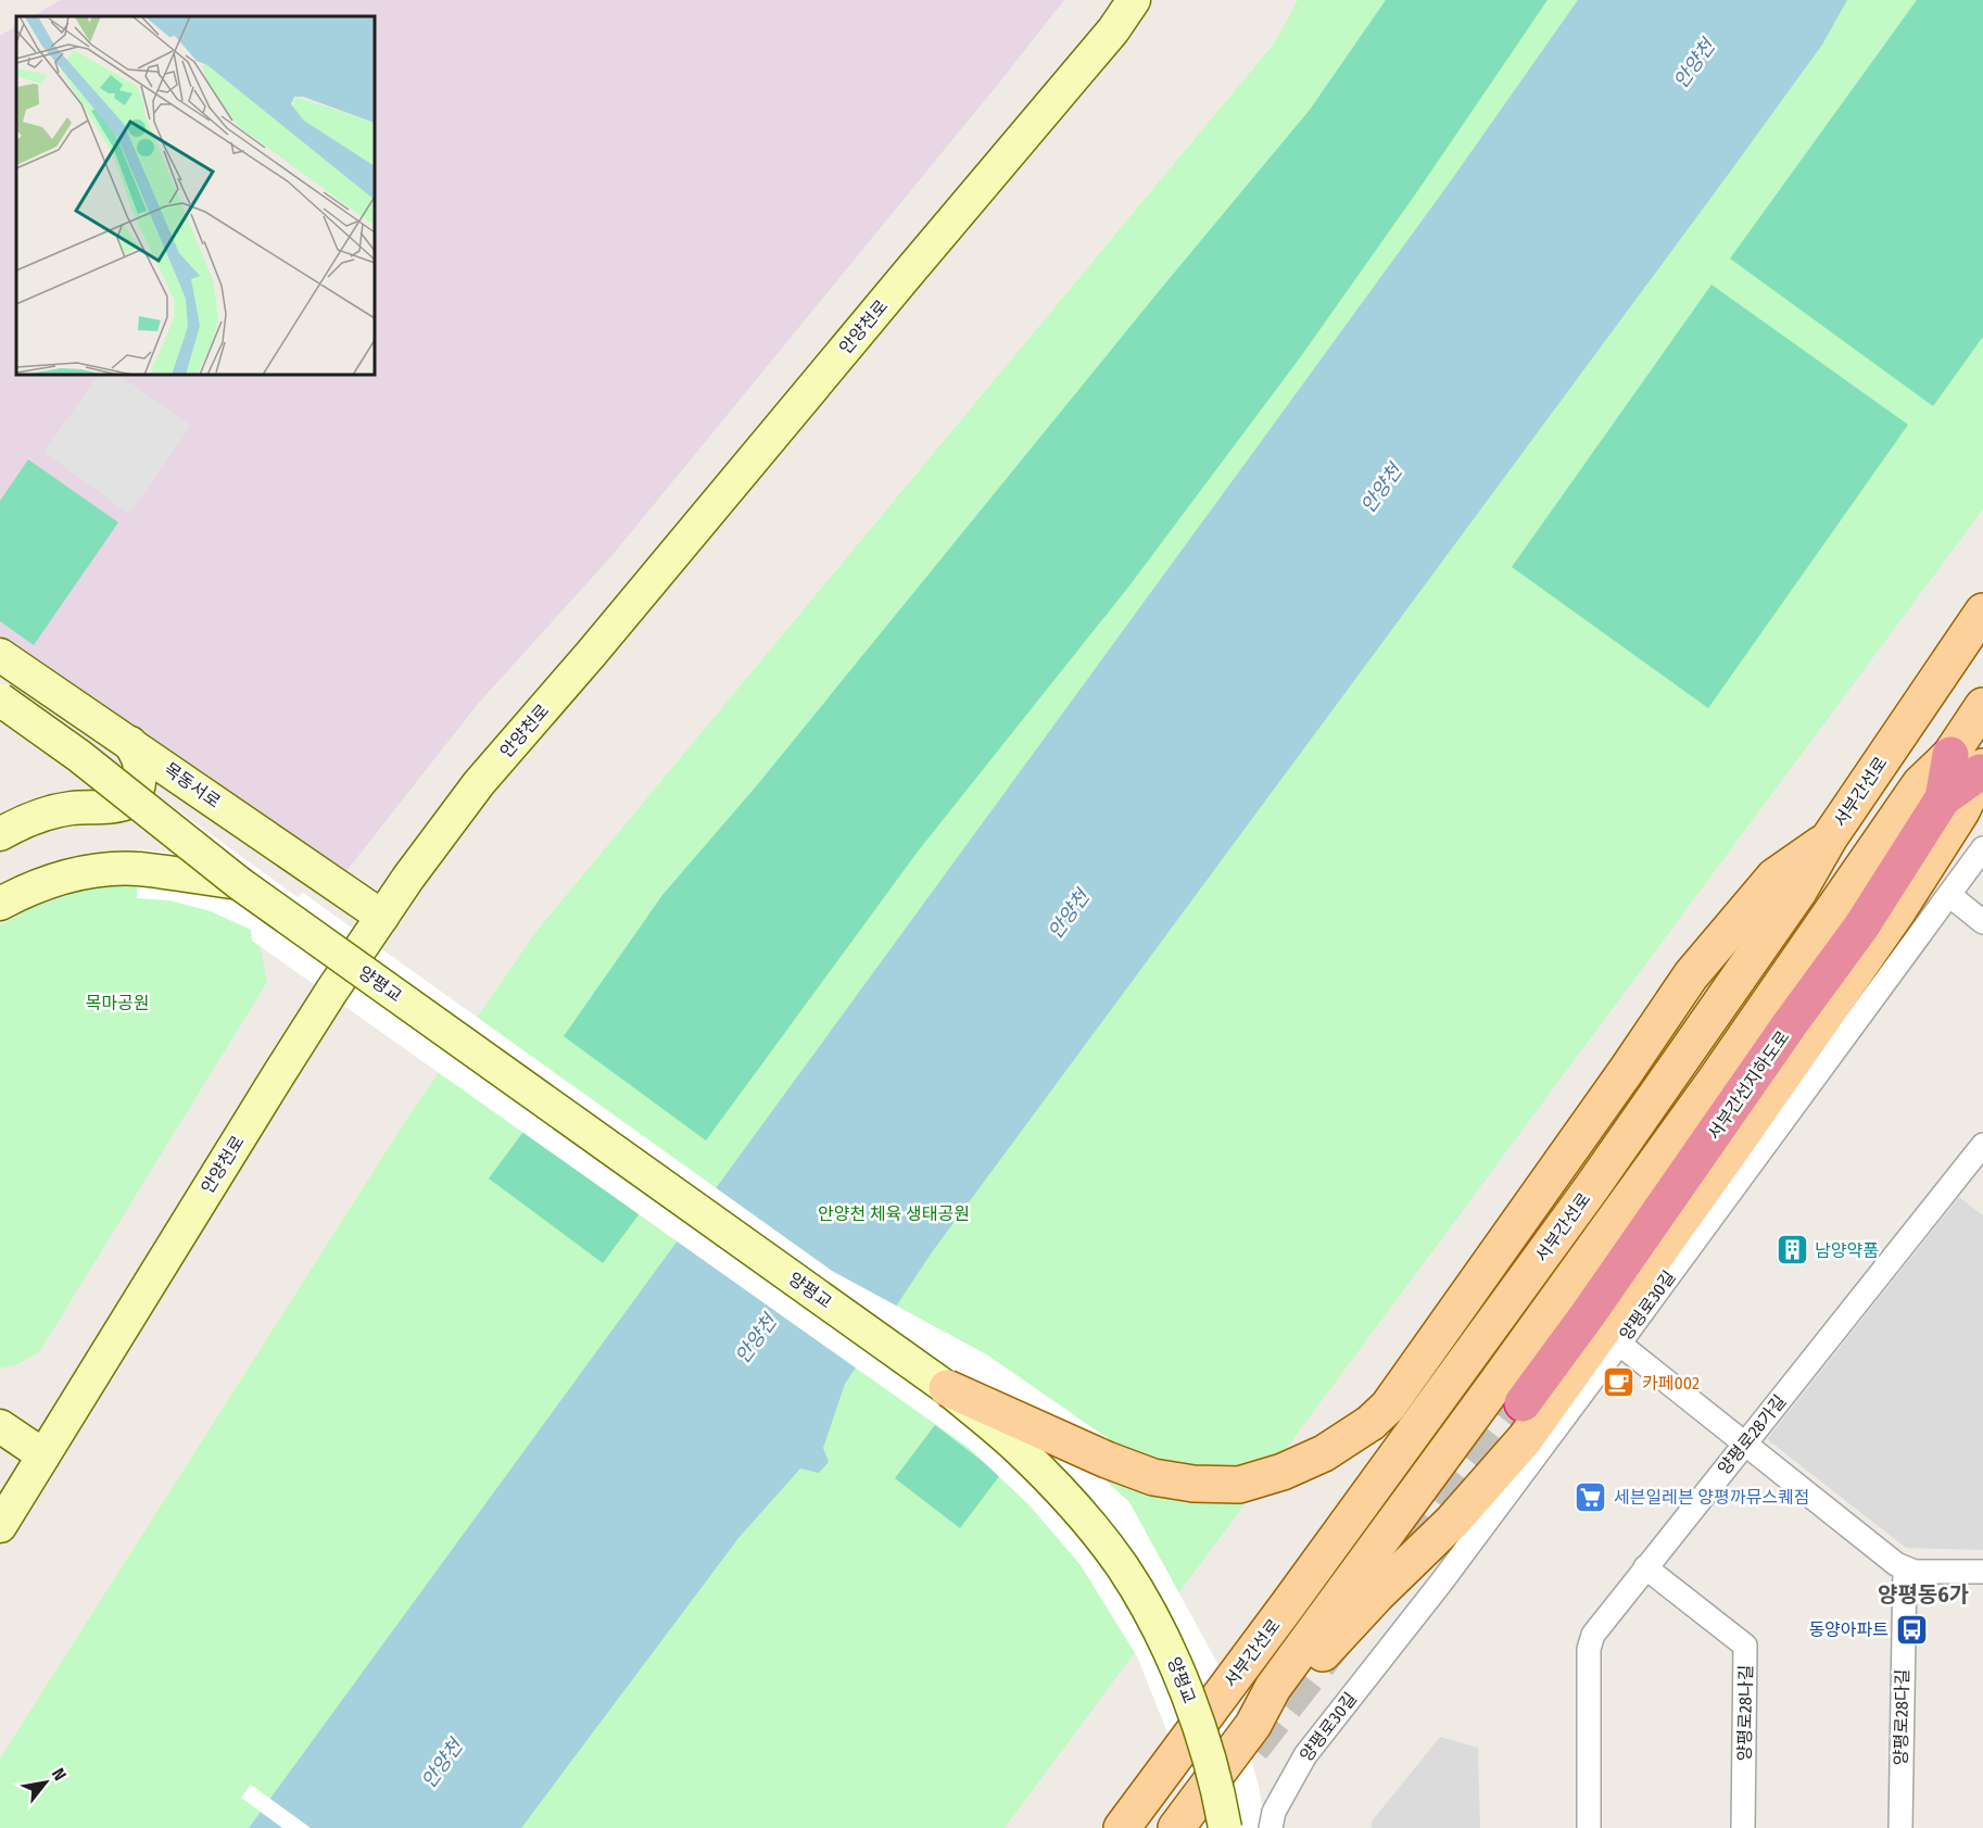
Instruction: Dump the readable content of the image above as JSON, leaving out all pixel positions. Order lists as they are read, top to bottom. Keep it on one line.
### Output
{"streets":{"highway":["서부간선지하도로"],"main road":["안양천로","목동서로","서부간선로","양평교"],"street":["양평로30길","양평로28가길","양평로28나길","양평로28다길"]},"crossings":[["안양천로","목동서로"],["서부간선로","서부간선지하도로"],["양평로28가길","양평로28나길"]],"districts":["양평동6가"],"water":["안양천"],"parks":["목마공원","안양천 체육 생태공원"],"places":{"building":["남양약품"],"cafe":["카페002"],"supermarket":["세븐일레븐 양평까뮤스퀘점"],"bus stop":["동양아파트"]},"north":"top right"}
